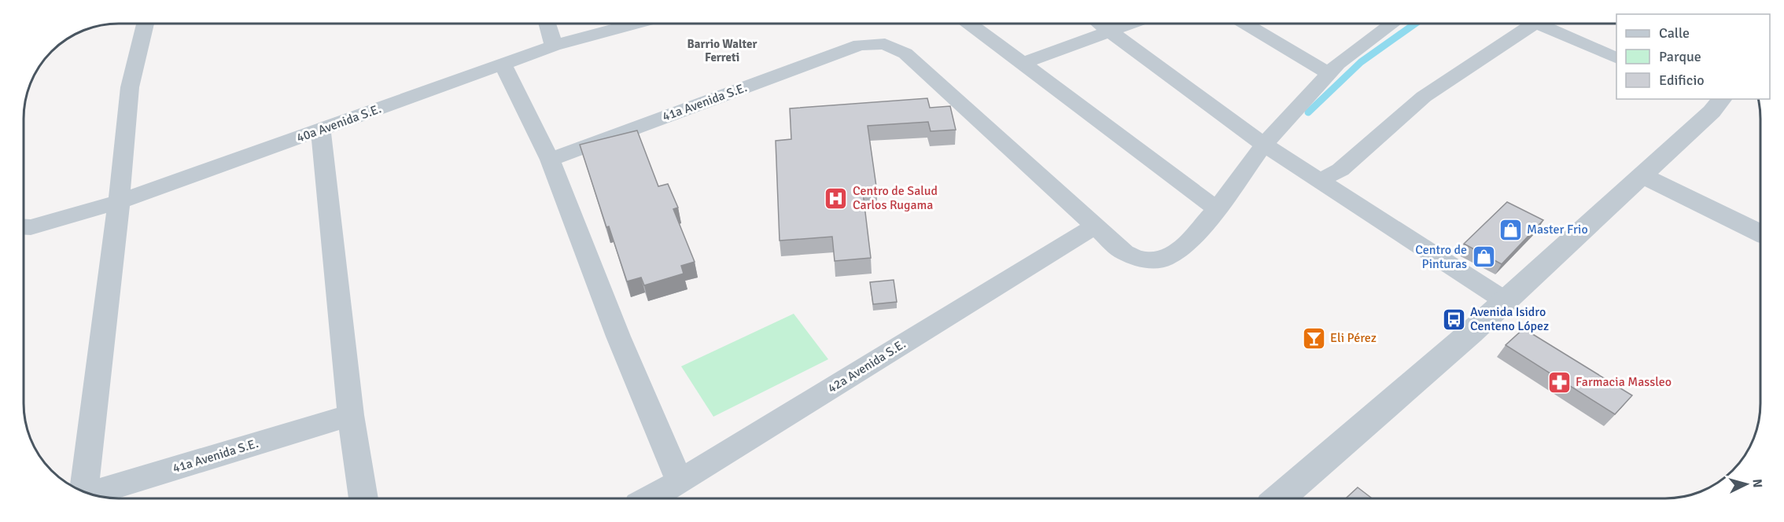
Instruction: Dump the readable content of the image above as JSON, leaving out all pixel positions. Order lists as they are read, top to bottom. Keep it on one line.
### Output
{"streets":{"street":["41a Avenida S.E.","40a Avenida S.E.","42a Avenida S.E."]},"crossings":[["41a Avenida S.E.","42a Avenida S.E."]],"districts":["Barrio Walter Ferreti"],"places":{"hospital":["Centro de Salud Carlos Rugama"],"shop":["Master Frio","Centro de Pinturas"],"bus stop":["Avenida Isidro Centeno López"],"bar":["Eli Pérez"],"pharmacy":["Farmacia Massleo"]},"legend":["Calle","Parque","Edificio"],"north":"right"}
